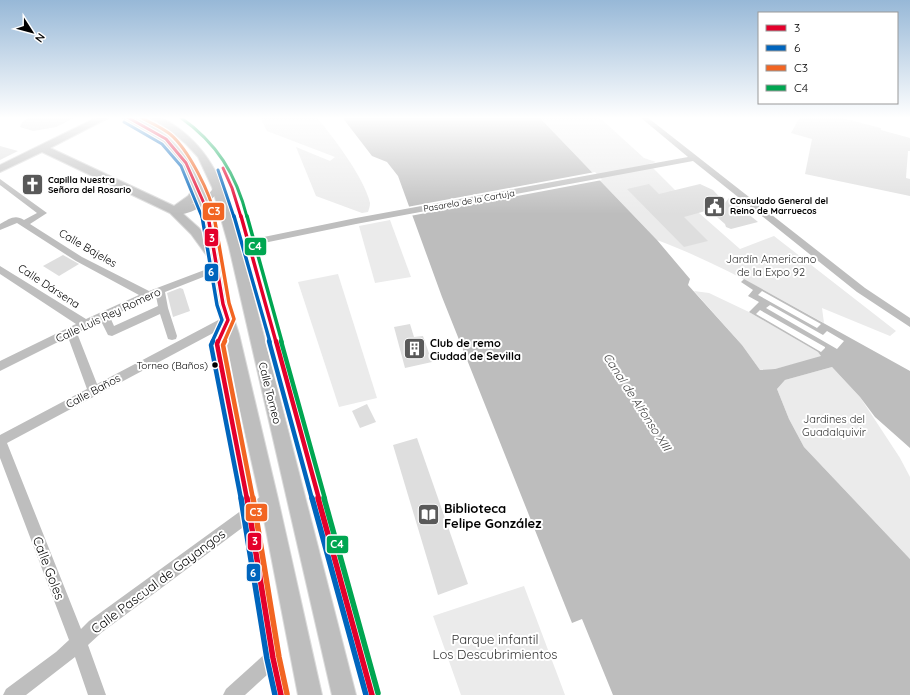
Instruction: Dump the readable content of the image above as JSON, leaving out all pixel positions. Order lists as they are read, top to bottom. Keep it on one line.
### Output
{"streets":{"main road":["Calle Torneo"],"street":["Pasarela de la Cartuja","Calle Bajeles","Calle Dársena","Calle Luis Rey Romero","Calle Baños","Calle Goles","Calle Pascual de Gayangos"]},"crossings":[["Pasarela de la Cartuja","Calle Torneo"],["Calle Bajeles","Calle Luis Rey Romero"],["Calle Dársena","Calle Luis Rey Romero"],["Calle Luis Rey Romero","Calle Torneo"],["Calle Baños","Calle Torneo"],["Calle Baños","Calle Goles"],["Calle Torneo","Calle Pascual de Gayangos"],["Calle Goles","Calle Pascual de Gayangos"]],"water":["Canal de Alfonso XIII"],"parks":["Jardín Americano de la Expo 92","Jardines del Guadalquivir","Parque infantil Los Descubrimientos"],"places":{"church":["Capilla Nuestra Señora del Rosario"],"public building":["Consulado General del Reino de Marruecos"],"building":["Club de remo Ciudad de Sevilla"],"other":["Torneo (Baños)"],"library":["Biblioteca Felipe González"]},"lines":["transit line 3","transit line 6","transit line C3","transit line C4"],"legend":["3","6","C3","C4"],"north":"bottom right"}
